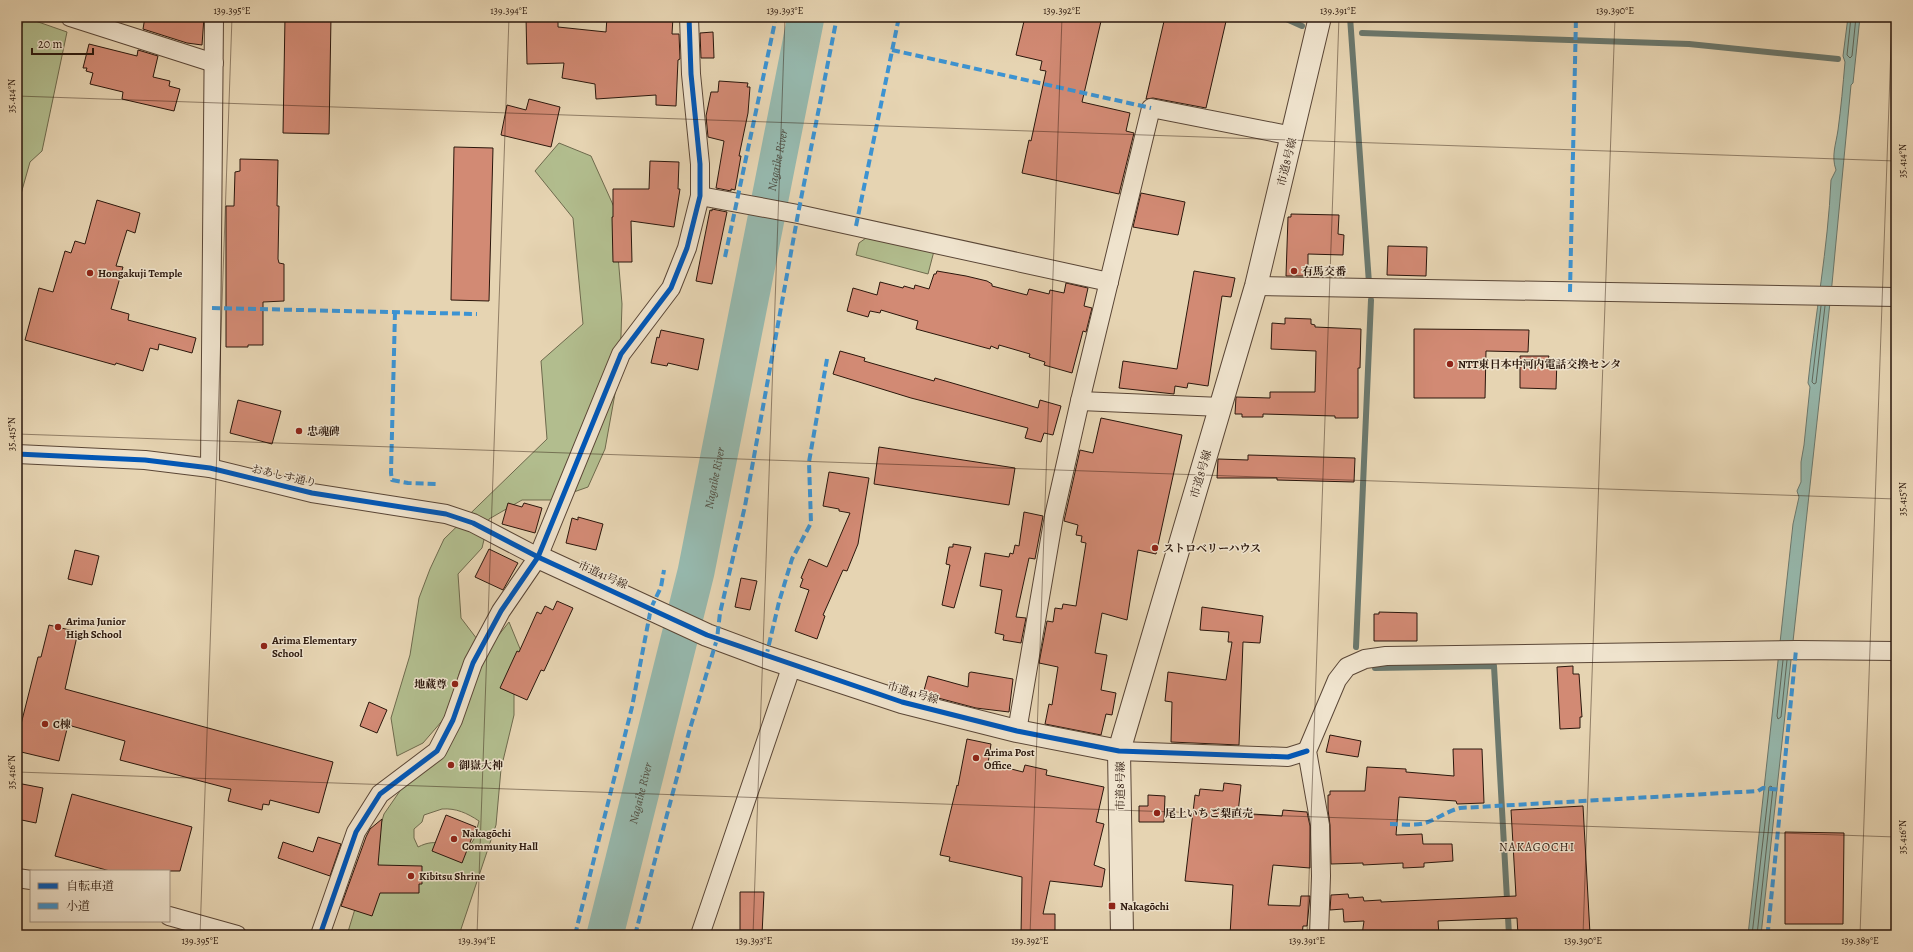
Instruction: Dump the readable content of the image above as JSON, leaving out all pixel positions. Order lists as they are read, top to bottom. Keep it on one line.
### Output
{"streets":{"street":["市道8号線","おあしす通り","市道41号線"]},"crossings":[["市道8号線","市道41号線"],["おあしす通り","市道41号線"]],"districts":["NAKAGOCHI"],"water":["Nagaike River"],"places":{"other":["有馬交番","Hongakuji Temple","NTT東日本中河内電話交換センタ","忠魂碑","ストロベリーハウス","Arima Junior High School","Arima Elementary School","地蔵尊","C棟","Arima Post Office","御嶽大神","尾上いちご梨直売","Nakagōchi Community Hall","Kibitsu Shrine"],"transit":["Nakagōchi"]},"legend":["自転車道","小道"],"scale_bar":"20 m","coordinates":["139.395°E","139.394°E","139.393°E","139.392°E","139.391°E","139.390°E","35.414°N","35.415°N","35.416°N","139.389°E"]}
